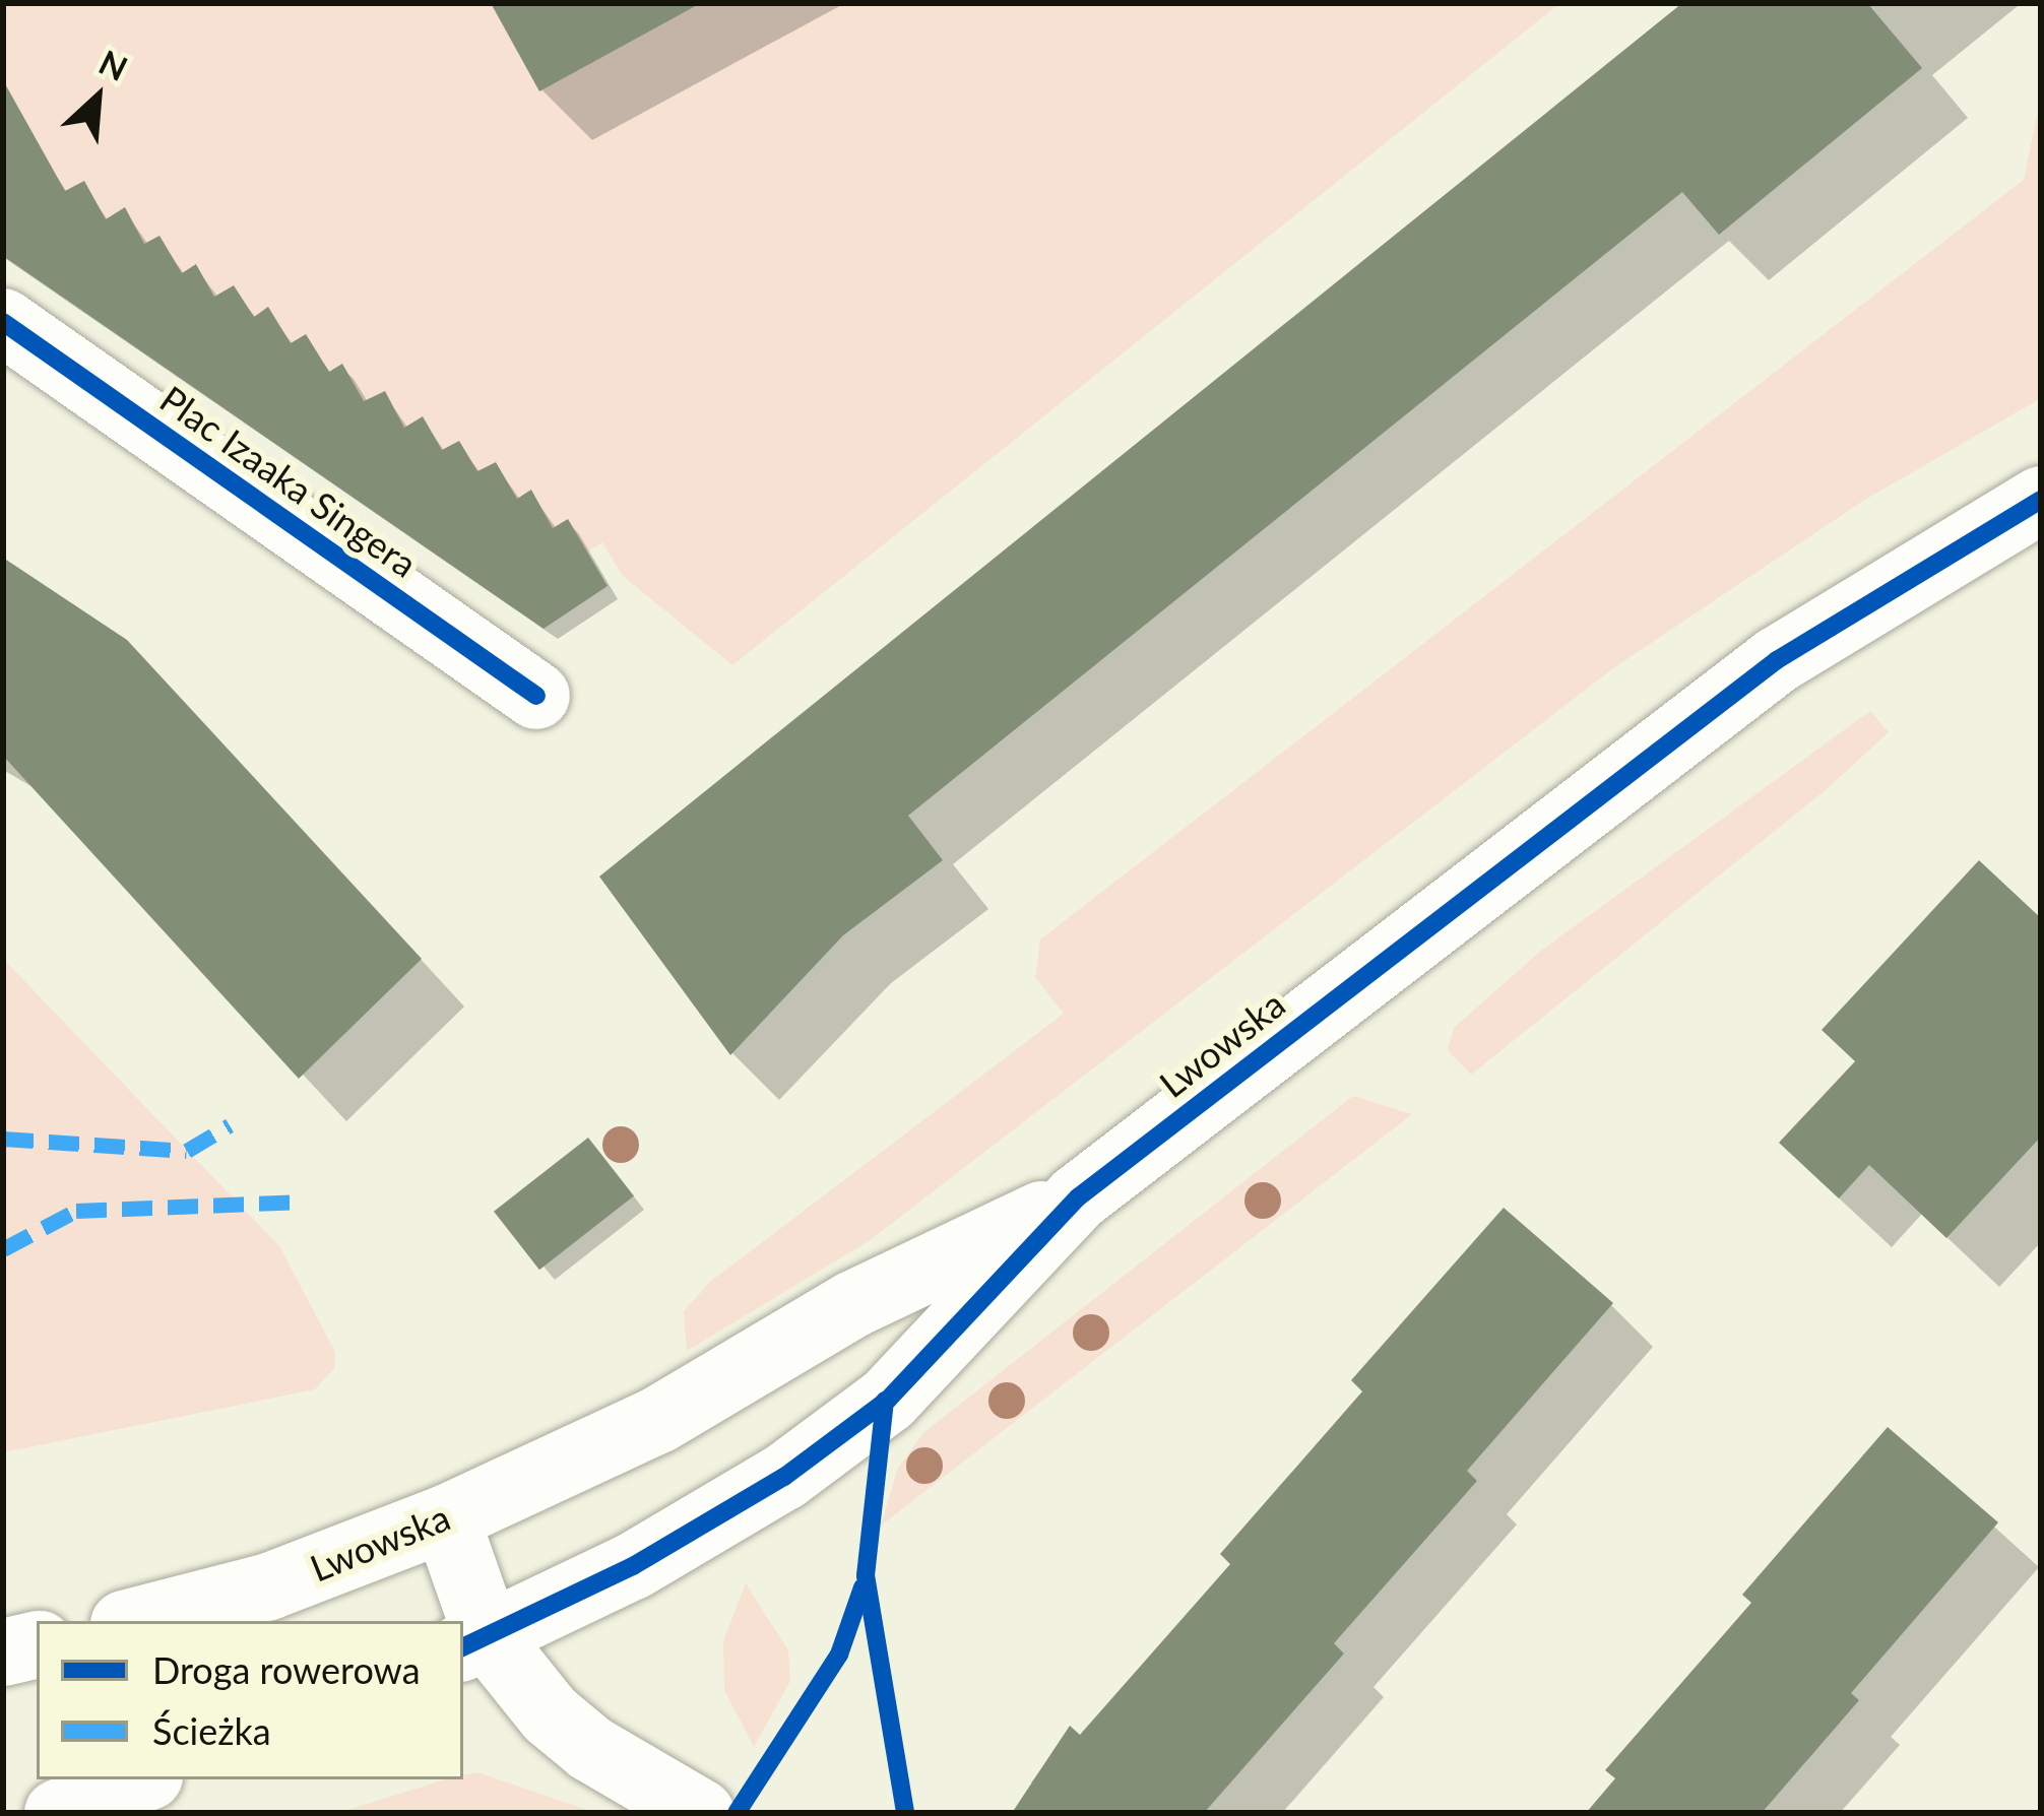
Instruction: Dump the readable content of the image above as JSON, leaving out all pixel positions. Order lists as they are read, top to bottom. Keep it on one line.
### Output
{"streets":{"street":["Plac Izaaka Singera","Lwowska"]},"legend":["Droga rowerowa","Ścieżka"],"north":"top right"}
